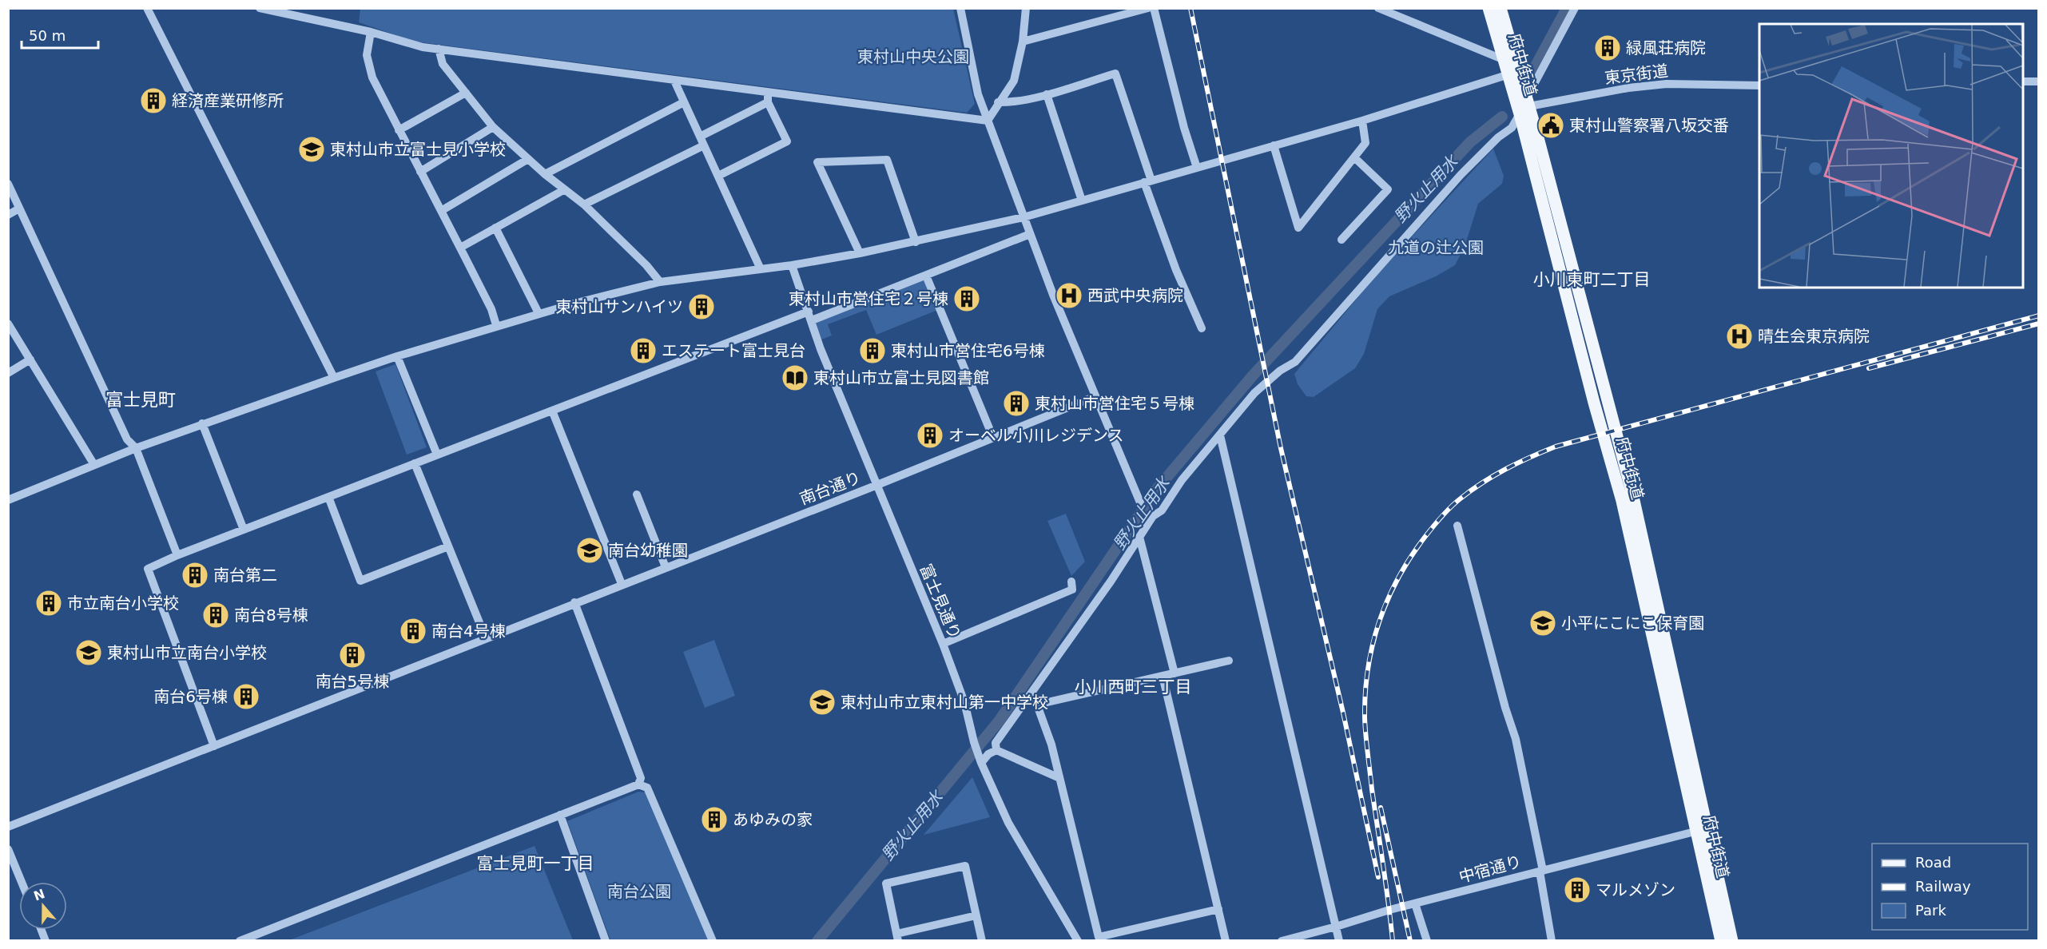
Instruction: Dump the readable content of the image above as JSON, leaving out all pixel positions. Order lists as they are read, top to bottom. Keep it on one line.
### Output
{"streets":{"main road":["府中街道"],"street":["東京街道","南台通り","富士見通り","中宿通り"]},"crossings":[["府中街道","東京街道"],["府中街道","中宿通り"],["南台通り","富士見通り"]],"districts":["小川東町二丁目","富士見町","小川西町三丁目","富士見町一丁目"],"water":["野火止用水"],"parks":["東村山中央公園","九道の辻公園","南台公園"],"places":{"building":["緑風荘病院","経済産業研修所","東村山市営住宅２号棟","東村山サンハイツ","エステート富士見台","東村山市営住宅6号棟","東村山市営住宅５号棟","オーベル小川レジデンス","南台第二","市立南台小学校","南台8号棟","南台4号棟","南台5号棟","南台6号棟","あゆみの家","マルメゾン"],"public building":["東村山警察署八坂交番"],"school or university":["東村山市立富士見小学校","南台幼稚園","小平にこにこ保育園","東村山市立南台小学校","東村山市立東村山第一中学校"],"hospital":["西武中央病院","晴生会東京病院"],"library":["東村山市立富士見図書館"]},"legend":["Road","Railway","Park"],"scale_bar":"50 m","north":"top"}
